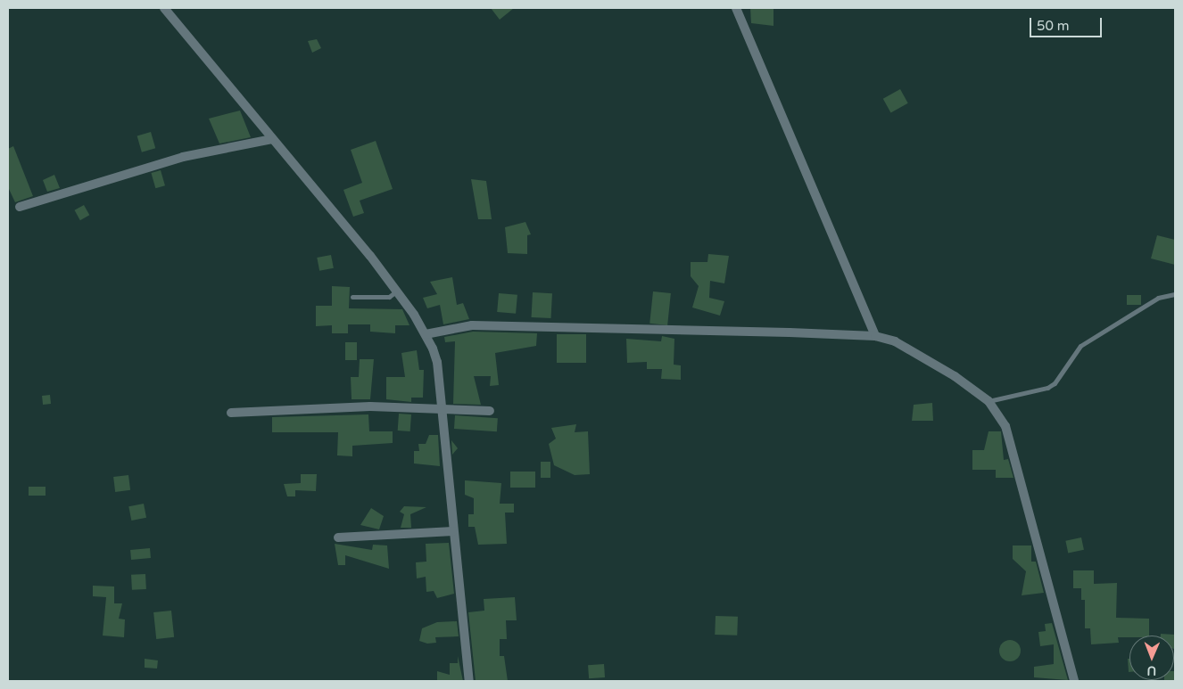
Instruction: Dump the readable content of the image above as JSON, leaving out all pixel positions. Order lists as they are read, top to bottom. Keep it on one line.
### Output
{"scale_bar":"50 m","north":"bottom"}
